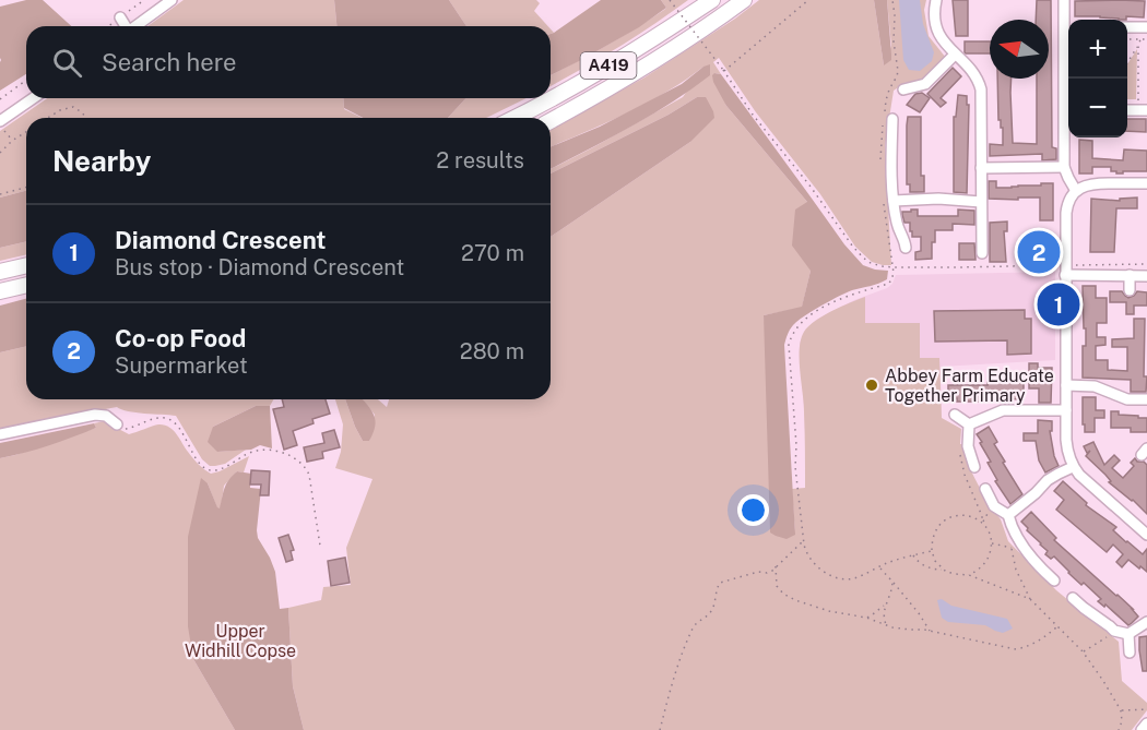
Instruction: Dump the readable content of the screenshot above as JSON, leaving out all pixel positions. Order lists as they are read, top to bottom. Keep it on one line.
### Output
{"streets":{"highway":["A419"]},"parks":["Upper Widhill Copse"],"places":["Abbey Farm Educate Together Primary"],"north":"left","page":{"map_buttons":["+","−"],"search":"Search here","heading":["Nearby","2 results"],"list":[{"mark":"1","name":"Diamond Crescent","note":"Bus stop · Diamond Crescent","value":"270 m"},{"mark":"2","name":"Co-op Food","note":"Supermarket","value":"280 m"}],"pins":["2","1"]}}
